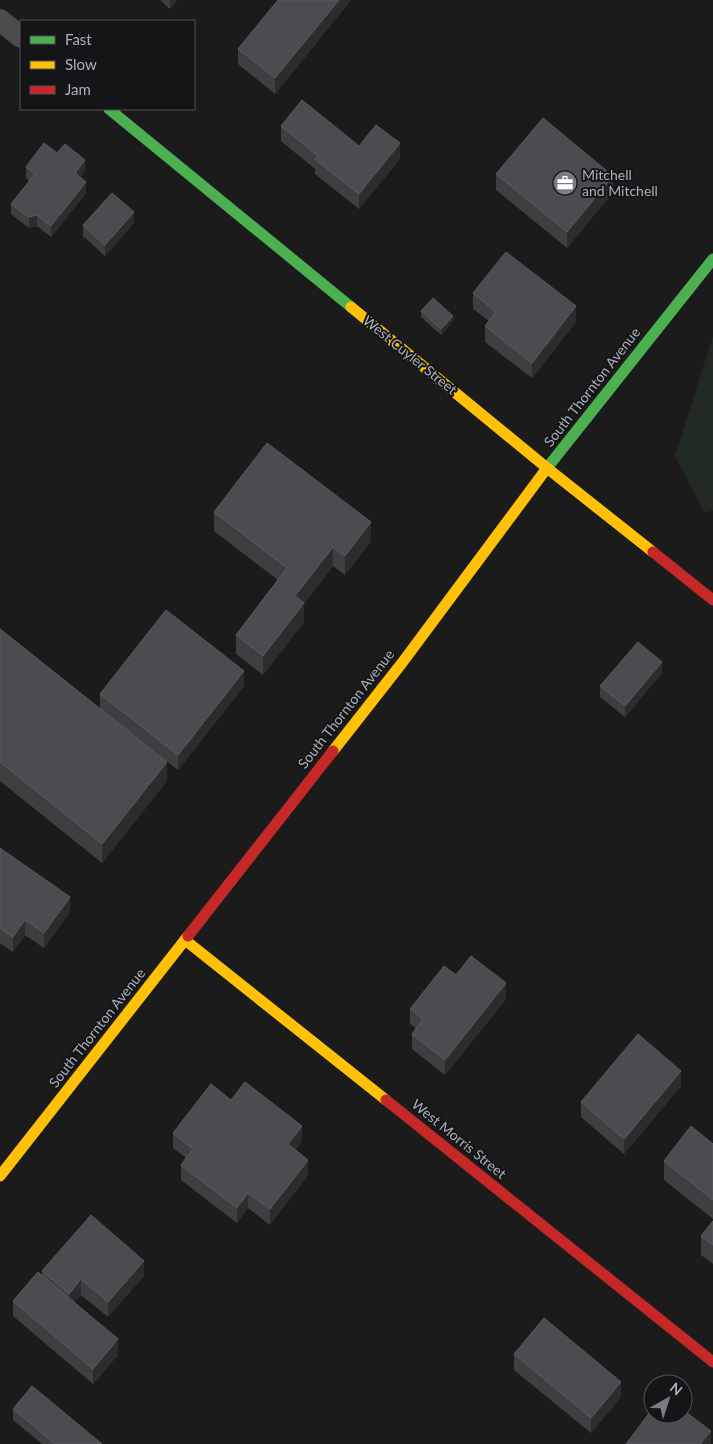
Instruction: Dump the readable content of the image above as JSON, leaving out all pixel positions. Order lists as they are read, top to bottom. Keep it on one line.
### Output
{"streets":{"main road":["West Cuyler Street","South Thornton Avenue","West Morris Street"]},"crossings":[["West Cuyler Street","South Thornton Avenue"],["South Thornton Avenue","West Morris Street"]],"places":{"office":["Mitchell and Mitchell"]},"legend":["Fast","Slow","Jam"],"north":"top right"}
